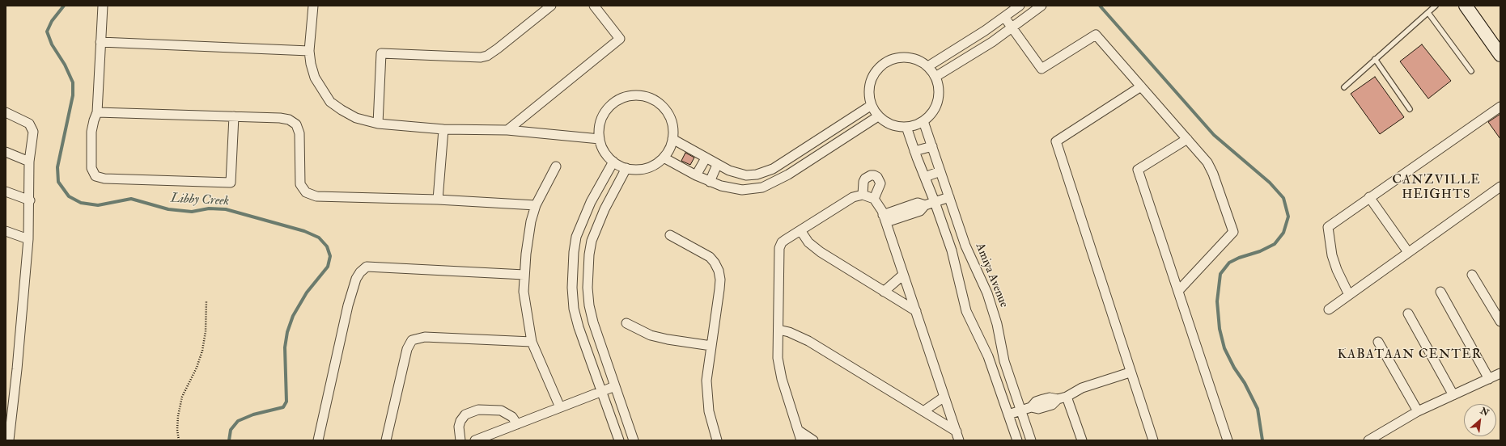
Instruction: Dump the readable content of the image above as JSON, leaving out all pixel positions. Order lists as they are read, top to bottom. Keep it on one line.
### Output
{"streets":{"street":["Amiya Avenue"]},"districts":["CANZVILLE HEIGHTS","KABATAAN CENTER"],"water":["Libby Creek"],"north":"top right"}
